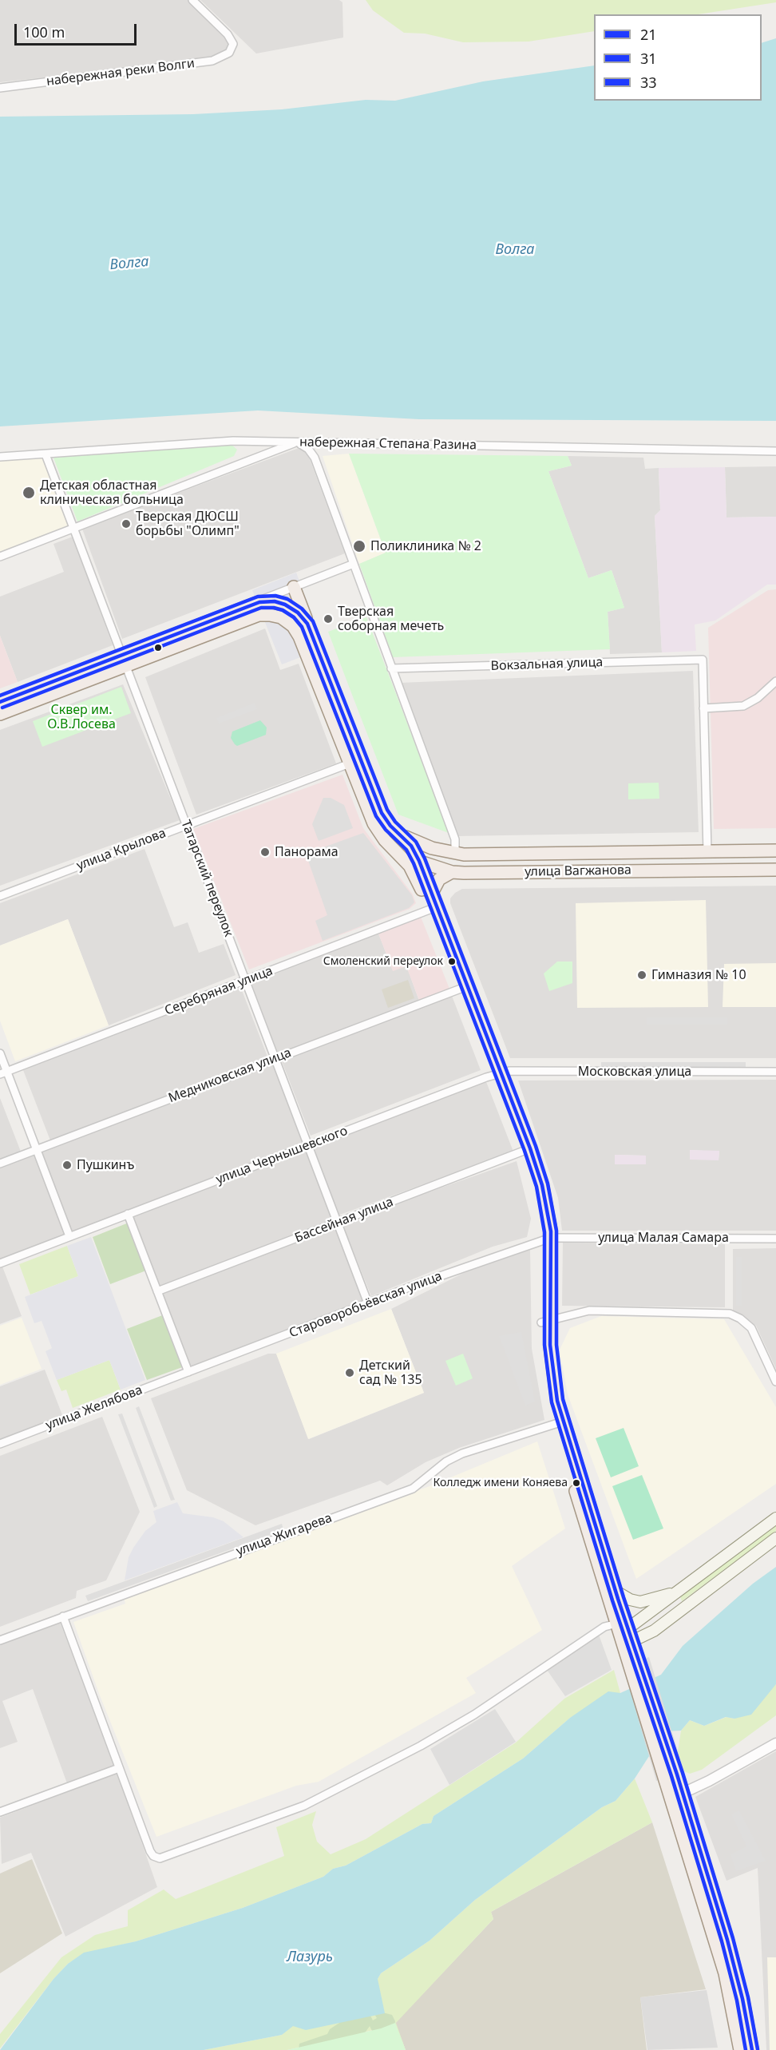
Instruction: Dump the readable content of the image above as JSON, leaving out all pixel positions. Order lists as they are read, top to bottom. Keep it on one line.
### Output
{"streets":{"main road":["улица Вагжанова"],"street":["набережная реки Волги","набережная Степана Разина","Вокзальная улица","улица Крылова","Татарский переулок","Серебряная улица","Московская улица","Медниковская улица","улица Чернышевского","Бассейная улица","улица Малая Самара","Староворобьёвская улица","улица Желябова","улица Жигарева"]},"crossings":[["набережная Степана Разина","Татарский переулок"],["улица Крылова","Татарский переулок"],["Татарский переулок","Серебряная улица"],["Татарский переулок","Медниковская улица"],["Татарский переулок","улица Чернышевского"],["Татарский переулок","Бассейная улица"],["Татарский переулок","Староворобьёвская улица"],["Московская улица","улица Чернышевского"],["улица Малая Самара","Староворобьёвская улица"],["Староворобьёвская улица","улица Желябова"]],"water":["Волга","Лазурь"],"parks":["Сквер им. О.В.Лосева"],"places":["Детская областная клиническая больница","Тверская ДЮСШ борьбы \"Олимп\"","Поликлиника № 2","Тверская соборная мечеть","Панорама","Смоленский переулок","Гимназия № 10","Пушкинъ","Детский сад № 135","Колледж имени Коняева"],"lines":["transit line 33","transit line 21","transit line 31"],"legend":["21","31","33"],"scale_bar":"100 m"}
